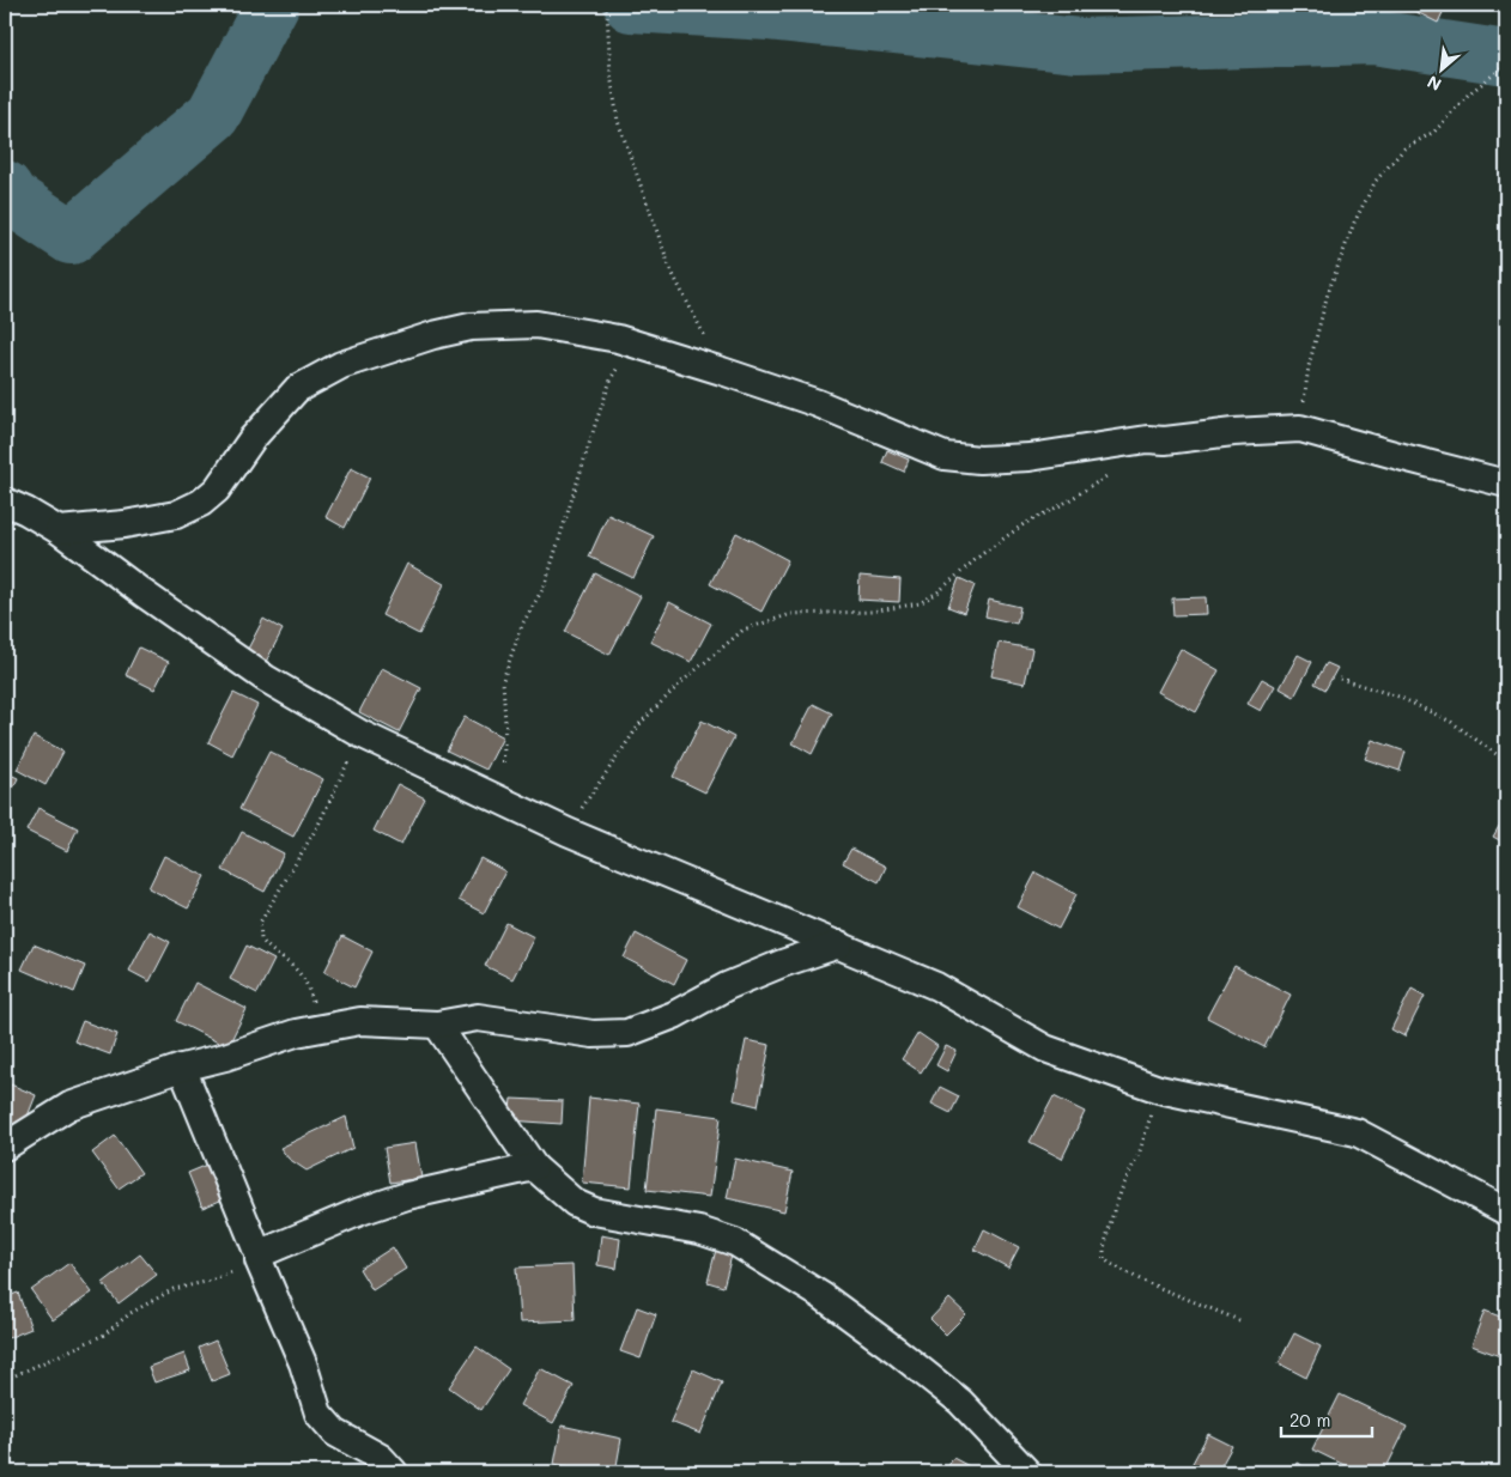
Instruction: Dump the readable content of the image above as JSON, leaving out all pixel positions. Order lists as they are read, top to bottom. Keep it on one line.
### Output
{"scale_bar":"20 m","north":"bottom left"}
